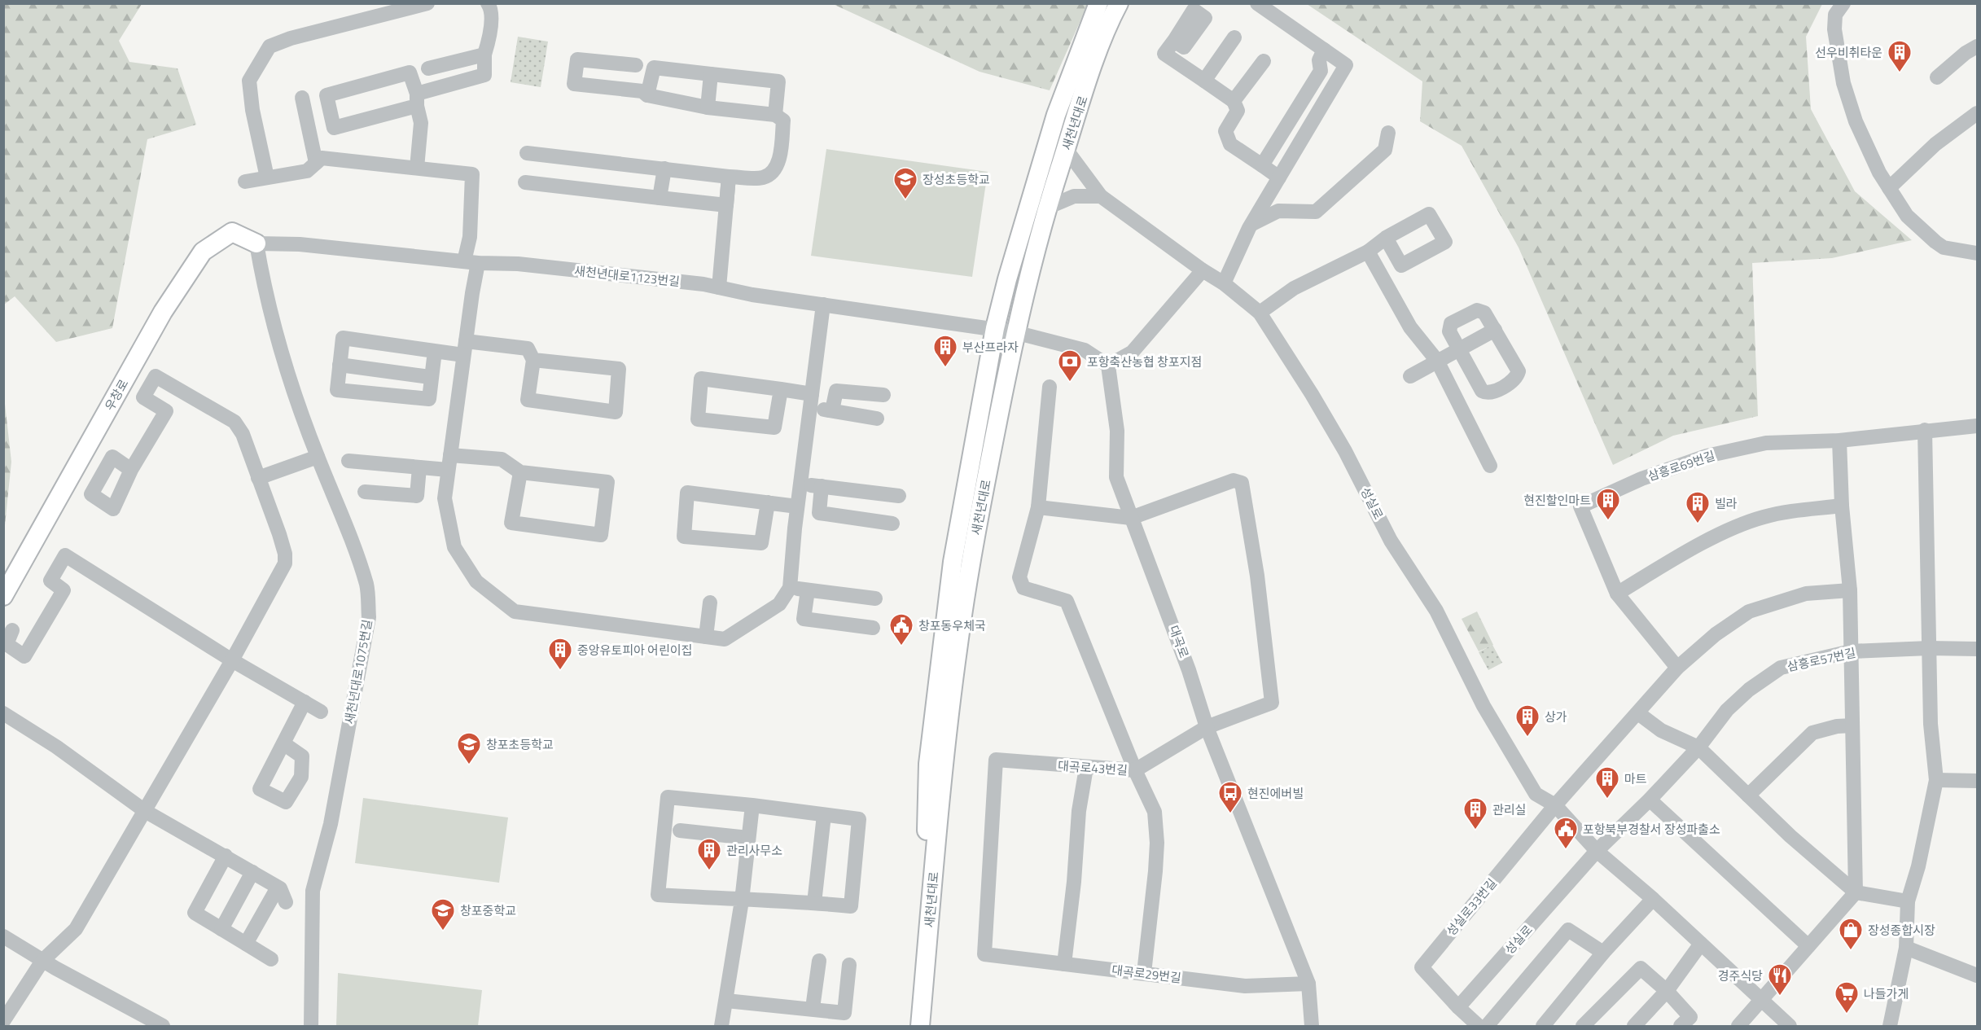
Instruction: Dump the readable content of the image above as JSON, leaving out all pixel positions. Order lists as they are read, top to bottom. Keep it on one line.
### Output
{"streets":{"main road":["새천년대로","우창로"],"street":["새천년대로1123번길","삼흥로69번길","성실로","대곡로","삼흥로57번길","새천년대로1075번길","대곡로43번길","성실로33번길","대곡로29번길"]},"crossings":[["새천년대로","새천년대로1123번길"],["새천년대로","성실로"],["새천년대로1123번길","우창로"],["새천년대로1123번길","새천년대로1075번길"],["우창로","새천년대로1075번길"],["성실로","삼흥로57번길"],["성실로","성실로33번길"],["대곡로","대곡로43번길"],["대곡로","대곡로29번길"],["대곡로43번길","대곡로29번길"]],"places":{"building":["선우비취타운","부산프라자","현진할인마트","빌라","중앙유토피아 어린이집","상가","마트","관리실","관리사무소"],"school or university":["장성초등학교","창포초등학교","창포중학교"],"bank":["포항축산농협 창포지점"],"public building":["창포동우체국","포항북부경찰서 장성파출소"],"bus stop":["현진에버빌"],"shop":["장성종합시장"],"restaurant":["경주식당"],"supermarket":["나들가게"]}}
